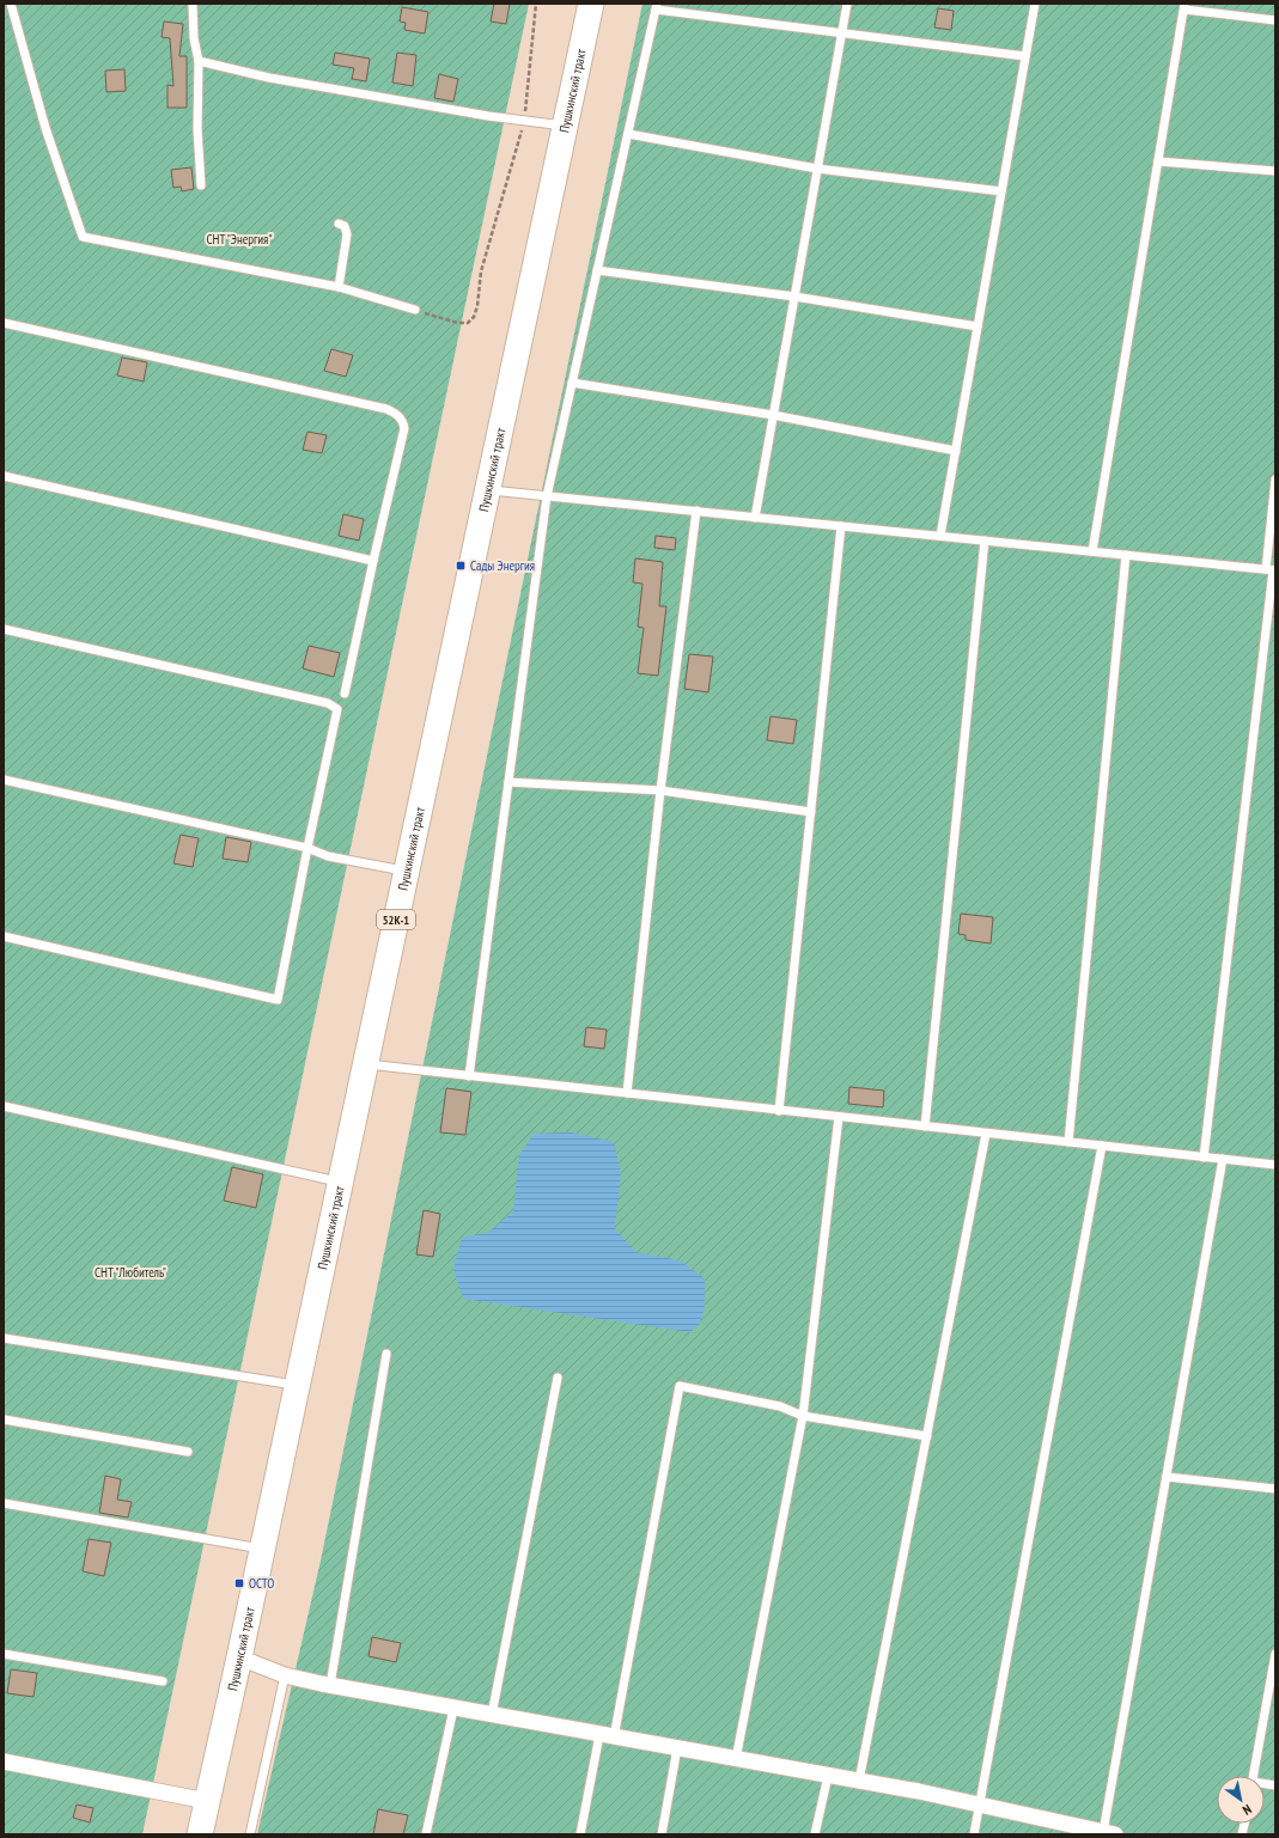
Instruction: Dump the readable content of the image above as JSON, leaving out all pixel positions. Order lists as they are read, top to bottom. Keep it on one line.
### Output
{"streets":{"main road":["Пушкинский тракт","52К-1"]},"parks":["СНТ \"Энергия\"","СНТ \"Любитель\""],"places":{"transit":["Сады Энергия","ОСТО"]},"north":"bottom right"}
